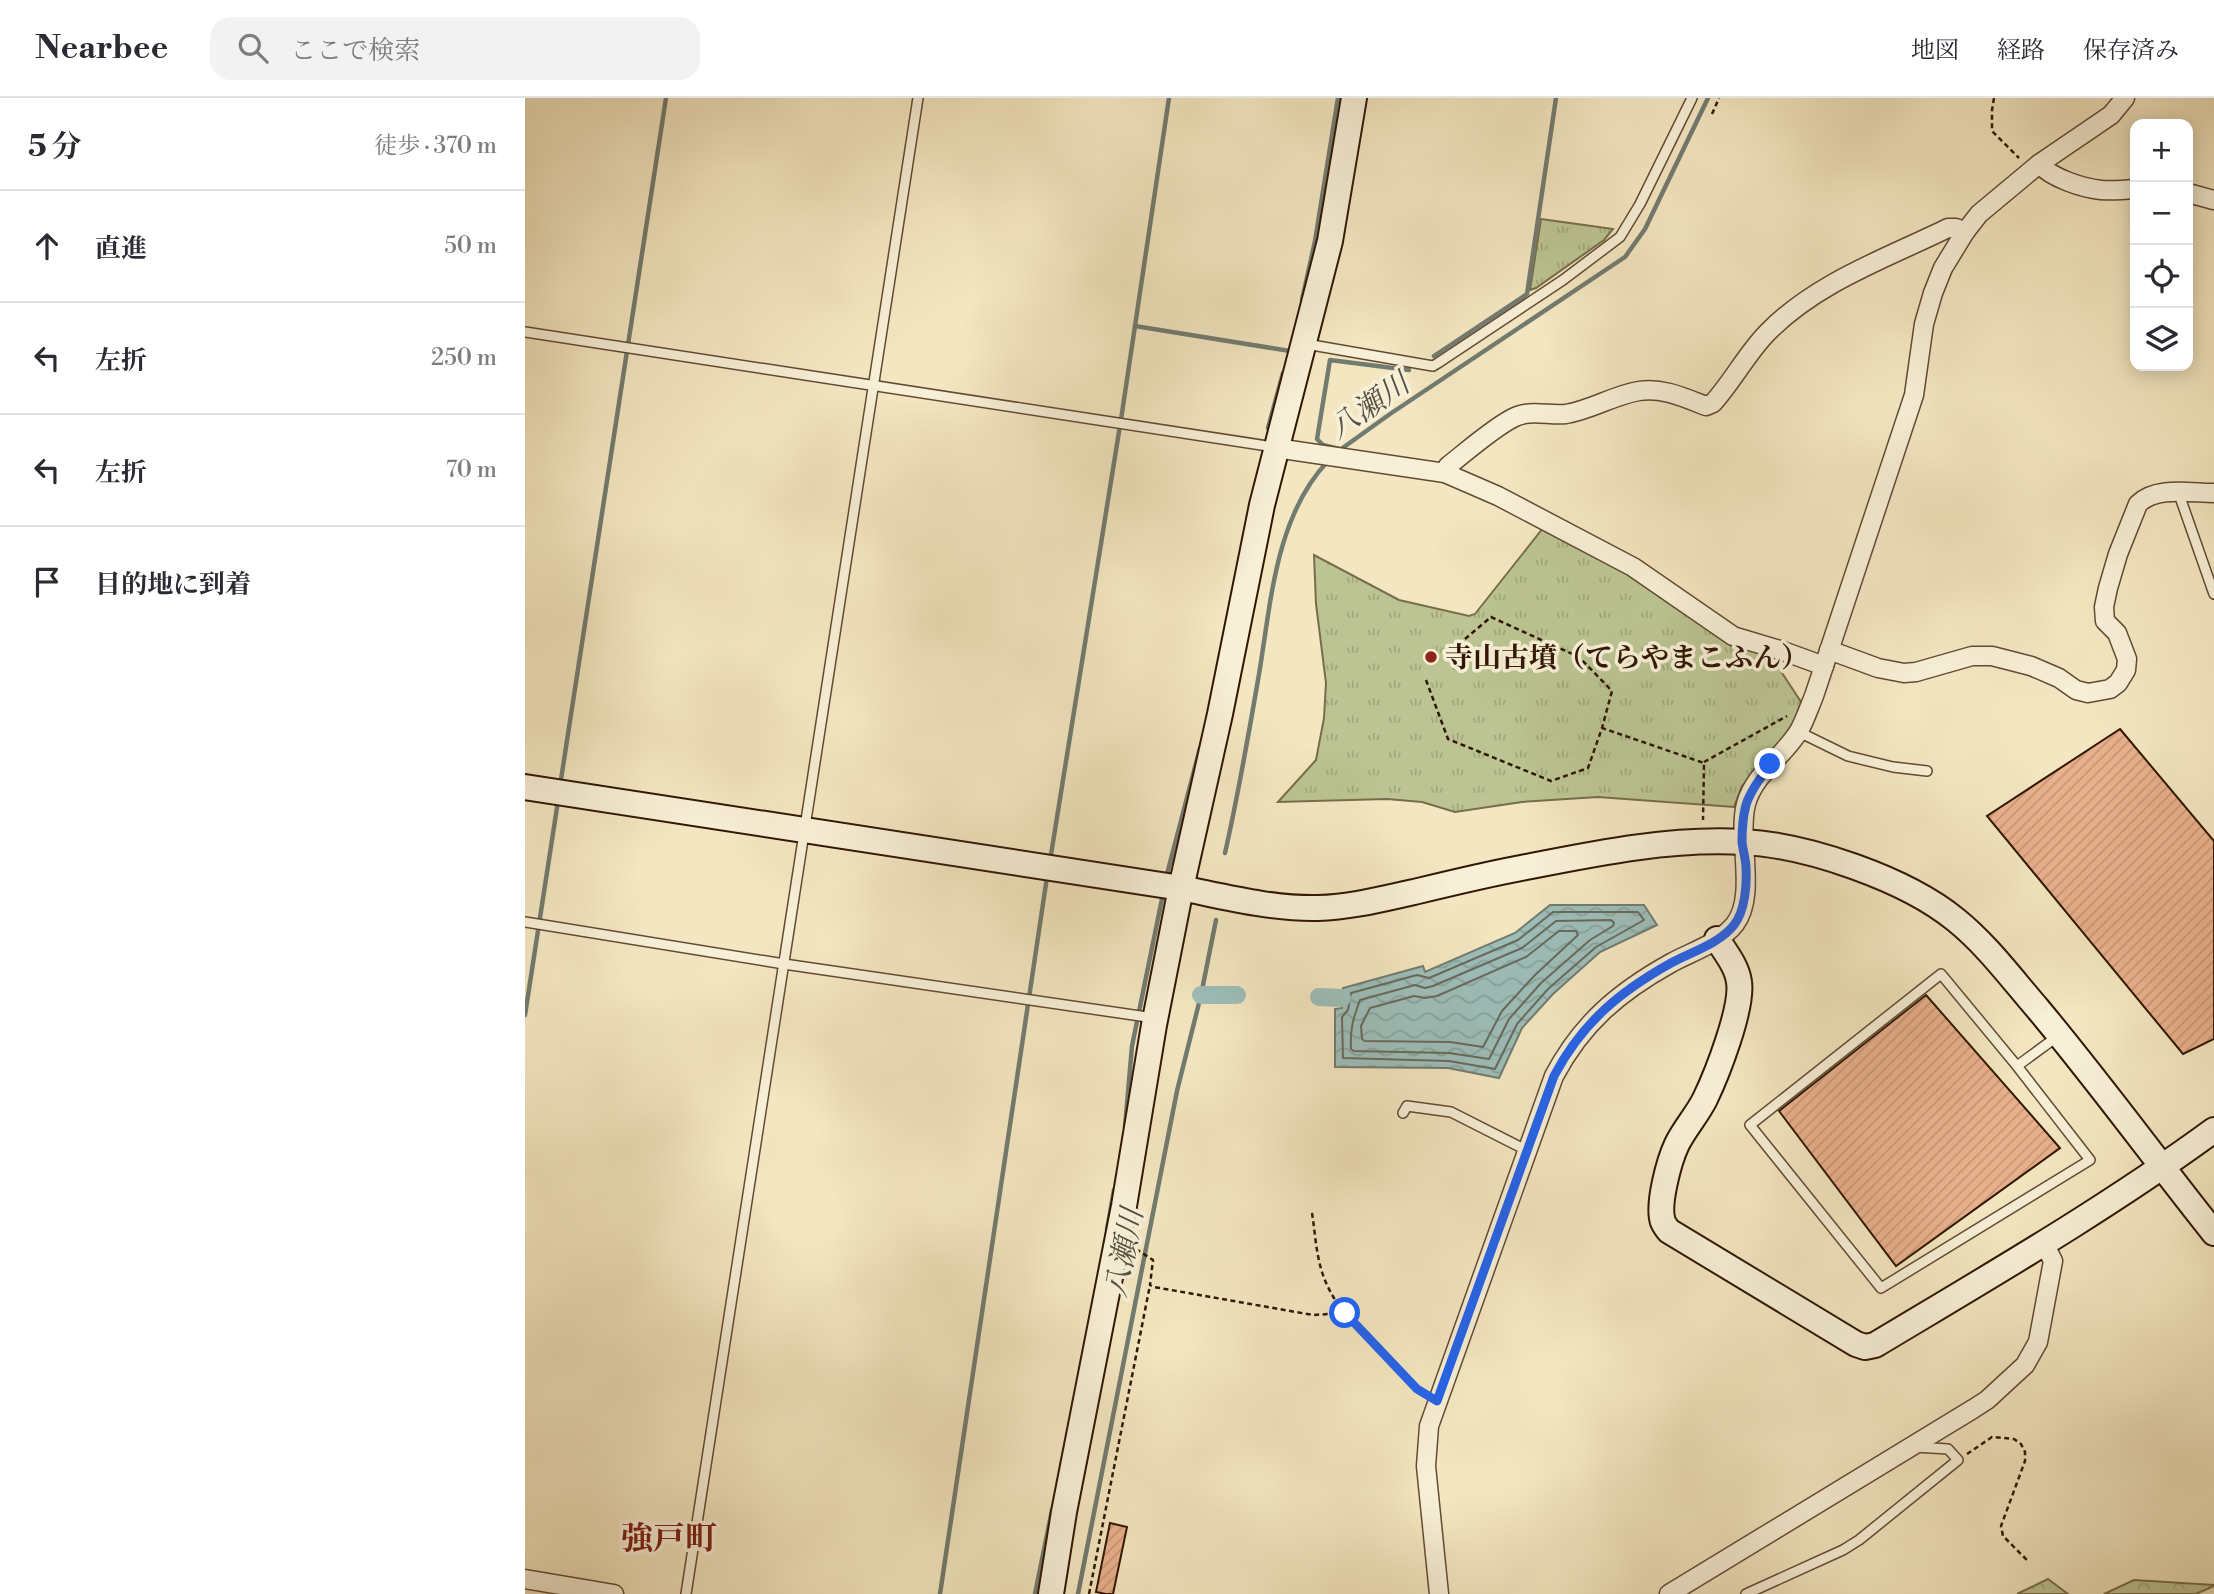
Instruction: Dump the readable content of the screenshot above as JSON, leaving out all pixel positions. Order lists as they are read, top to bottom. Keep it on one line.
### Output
{"districts":["強戸町"],"water":["八瀬川"],"places":["寺山古墳（てらやまこふん）"],"page":{"header":"Nearbee","search":"ここで検索","nav":["地図","経路","保存済み"],"heading":["5 分","徒歩 · 370 m"],"map_buttons":["+","−"],"list":[["直進","50 m"],["左折","250 m"],["左折","70 m"],"目的地に到着"]}}
